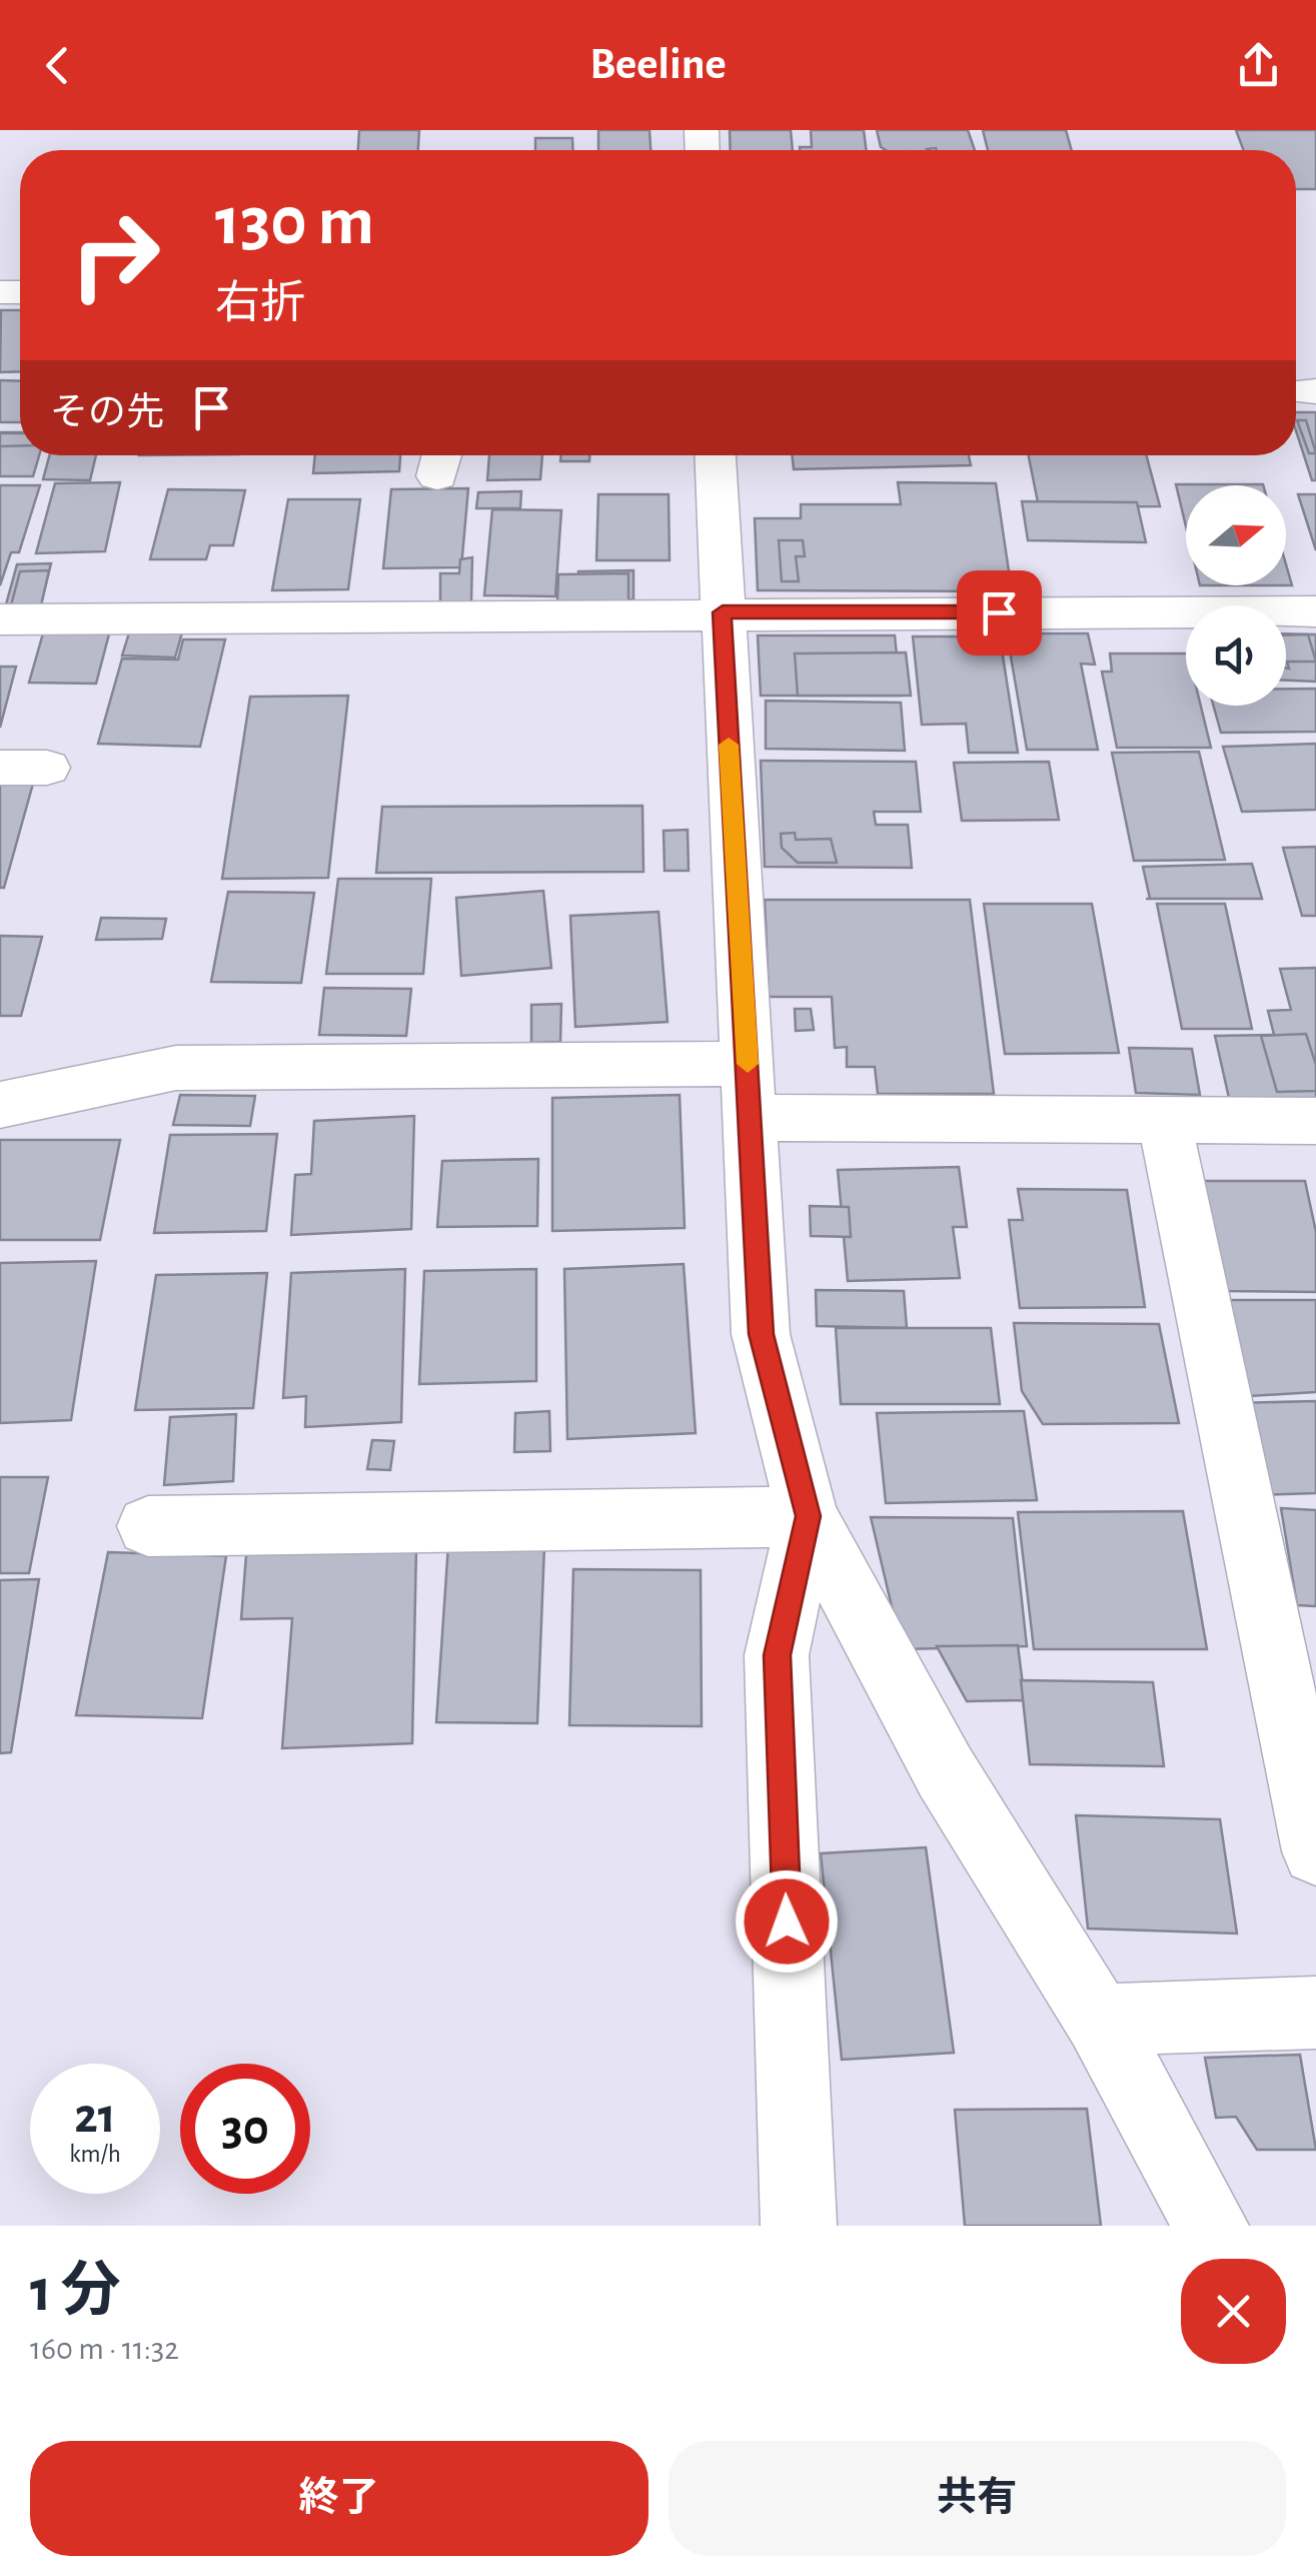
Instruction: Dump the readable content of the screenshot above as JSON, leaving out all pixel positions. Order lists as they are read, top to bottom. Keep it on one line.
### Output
{"north":"right","page":{"header":"Beeline","turn":["130 m","右折"],"then":"その先","speed":"21 km/h","limit":"30","heading":["1 分","160 m · 11:32"],"buttons":["終了","共有"]}}
